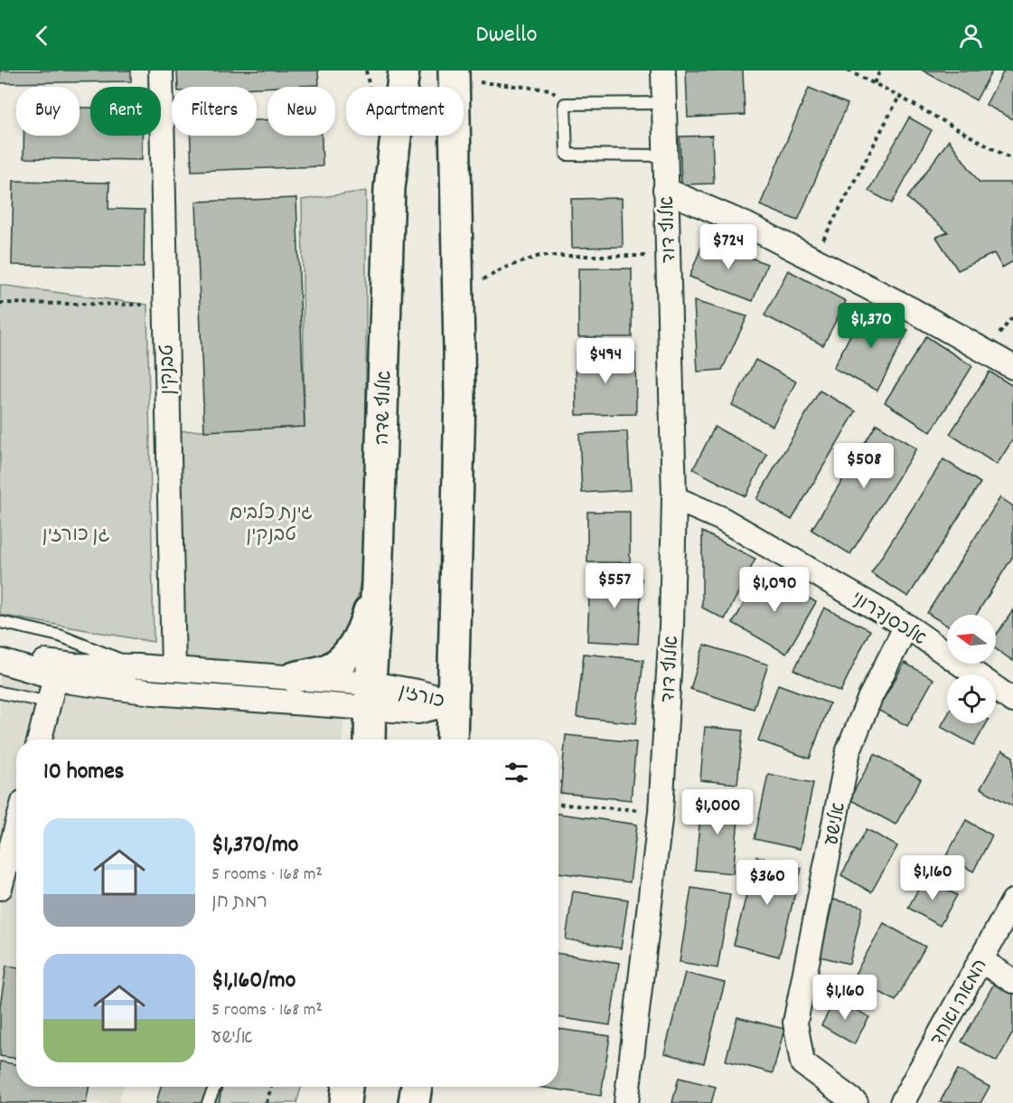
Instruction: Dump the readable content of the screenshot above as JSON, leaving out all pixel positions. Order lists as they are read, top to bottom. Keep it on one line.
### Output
{"streets":{"main road":["אלוף שדה"],"street":["אלוף דוד","טבנקין","אלכסנדרוני","כורזין","אלישע","המאה ואחד"]},"crossings":[["אלוף דוד","אלכסנדרוני"],["טבנקין","כורזין"],["אלוף שדה","כורזין"],["אלכסנדרוני","אלישע"]],"parks":["גינת כלבים טבנקין","גן כורזין"],"north":"left","page":{"header":"Dwello","chip":["Buy","Rent","Filters","New","Apartment"],"price":["$724","$1,370","$494","$508","$557","$1,090","$1,000","$1,160","$360","$1,160"],"heading":"10 homes","list":[{"name":"$1,370/mo","note":"5 rooms · 168 m² · רמת חן"},{"name":"$1,160/mo","note":"5 rooms · 168 m² · אלישע"}]}}
